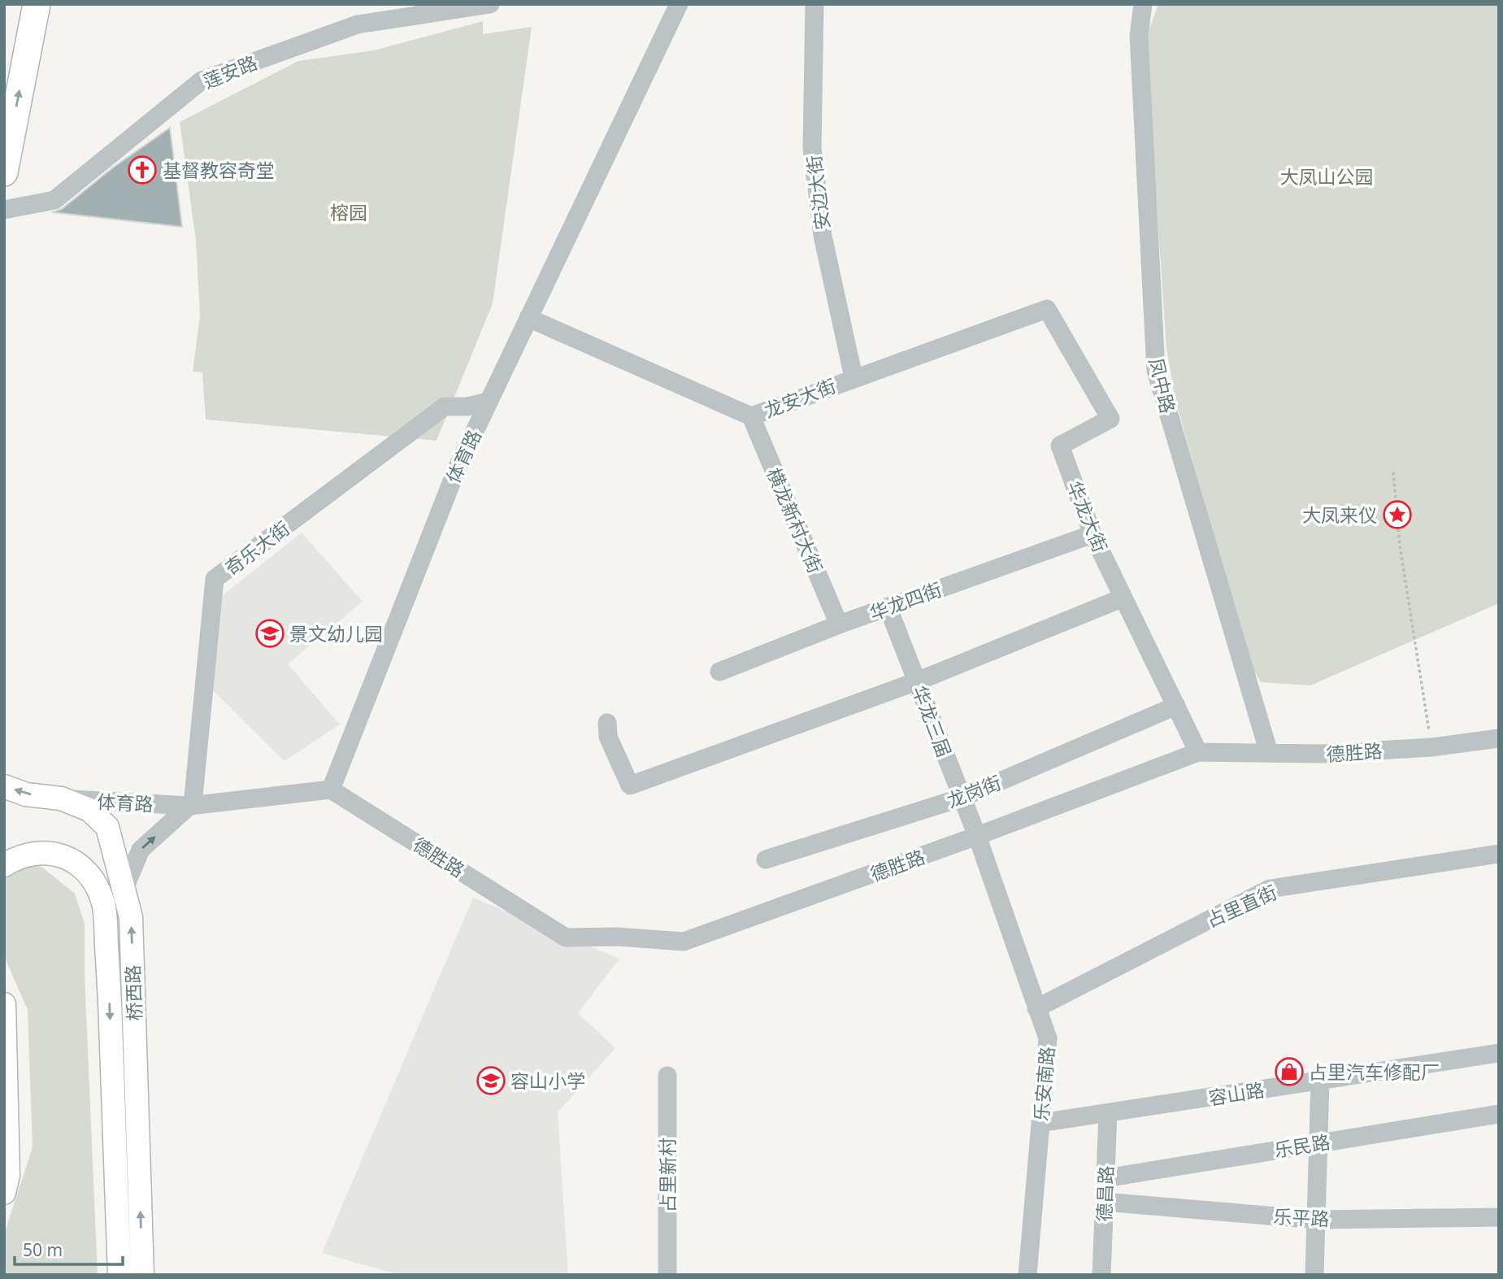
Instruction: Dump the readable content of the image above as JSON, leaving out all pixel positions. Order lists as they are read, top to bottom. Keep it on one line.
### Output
{"streets":{"main road":["桥西路"],"street":["莲安路","安边大街","凤中路","龙安大街","体育路","华龙大街","横龙新村大街","奇乐大街","华龙四街","华龙三届","德胜路","龙岗街","占里直街","乐安南路","容山路","乐民路","占里新村","德昌路","乐平路"]},"crossings":[["安边大街","龙安大街"],["凤中路","德胜路"],["龙安大街","体育路"],["龙安大街","华龙大街"],["龙安大街","横龙新村大街"],["体育路","奇乐大街"],["体育路","德胜路"],["体育路","桥西路"],["华龙大街","华龙四街"],["华龙大街","德胜路"],["华龙大街","龙岗街"],["横龙新村大街","华龙四街"],["华龙四街","华龙三届"],["华龙三届","德胜路"],["华龙三届","龙岗街"],["华龙三届","乐安南路"],["德胜路","乐安南路"],["占里直街","乐安南路"],["乐安南路","容山路"],["容山路","德昌路"],["乐民路","德昌路"],["德昌路","乐平路"]],"parks":["大凤山公园","榕园"],"places":{"church":["基督教容奇堂"],"place":["大凤来仪"],"school or university":["景文幼儿园","容山小学"],"shop":["占里汽车修配厂"]},"scale_bar":"50 m"}
